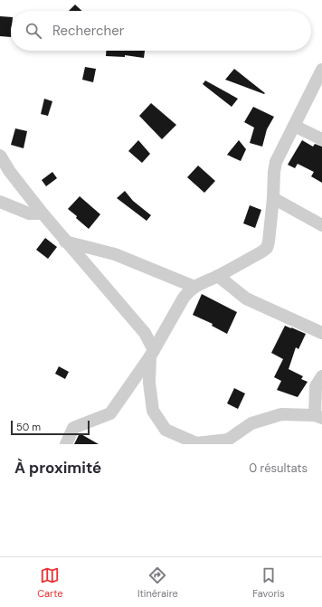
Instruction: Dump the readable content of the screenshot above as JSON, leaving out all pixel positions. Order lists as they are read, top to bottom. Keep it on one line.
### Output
{"scale_bar":"50 m","page":{"search":"Rechercher","scale":"50 m","heading":["À proximité","0 résultats"],"nav":["Carte","Itinéraire","Favoris"]}}
